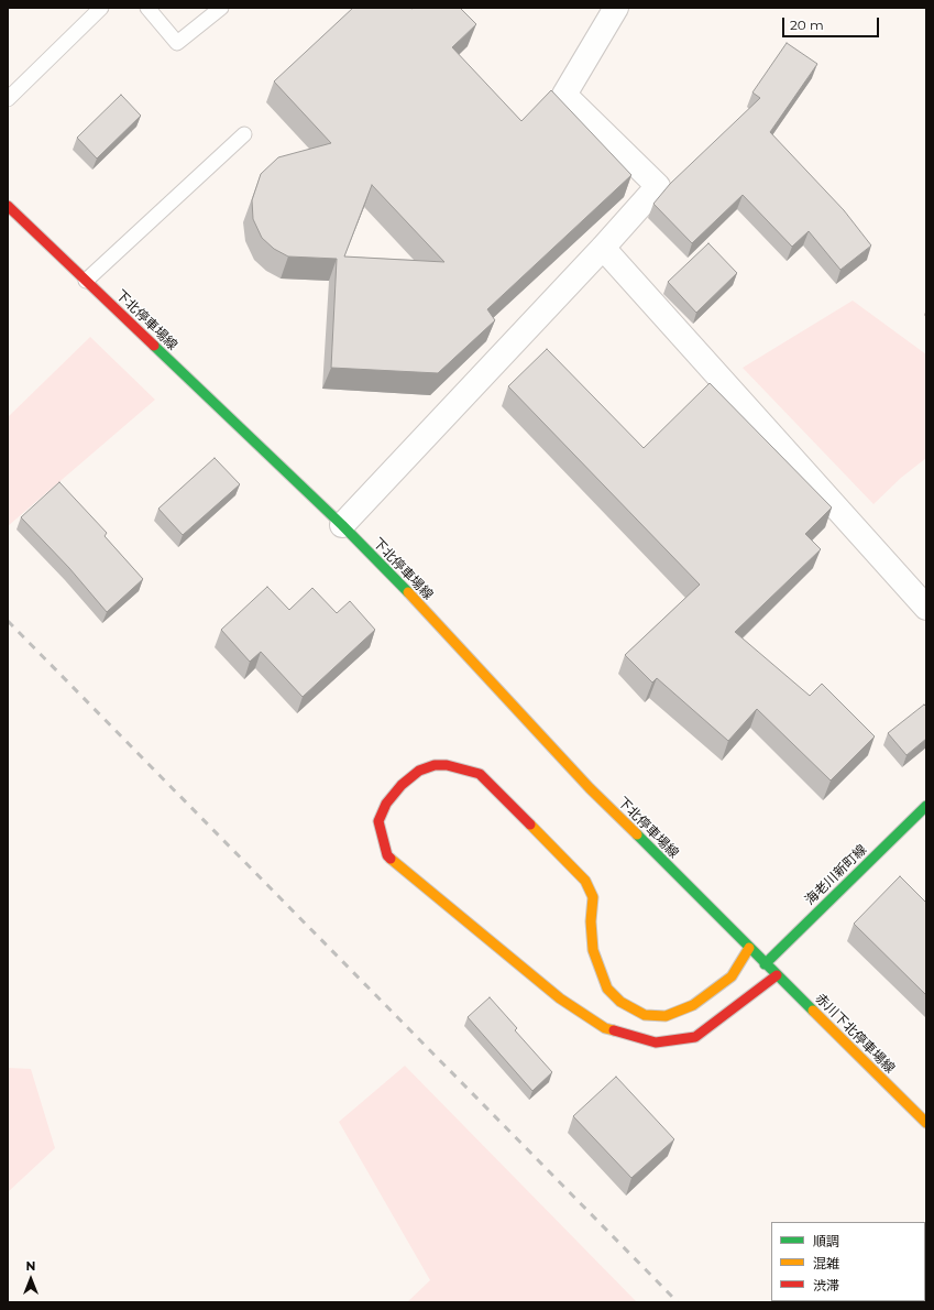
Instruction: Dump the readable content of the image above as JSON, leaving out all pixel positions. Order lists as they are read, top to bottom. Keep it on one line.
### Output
{"streets":{"main road":["下北停車場線","海老川新町線","赤川下北停車場線"]},"crossings":[["下北停車場線","海老川新町線"],["下北停車場線","赤川下北停車場線"],["海老川新町線","赤川下北停車場線"]],"legend":["順調","混雑","渋滞"],"scale_bar":"20 m","north":"top"}
